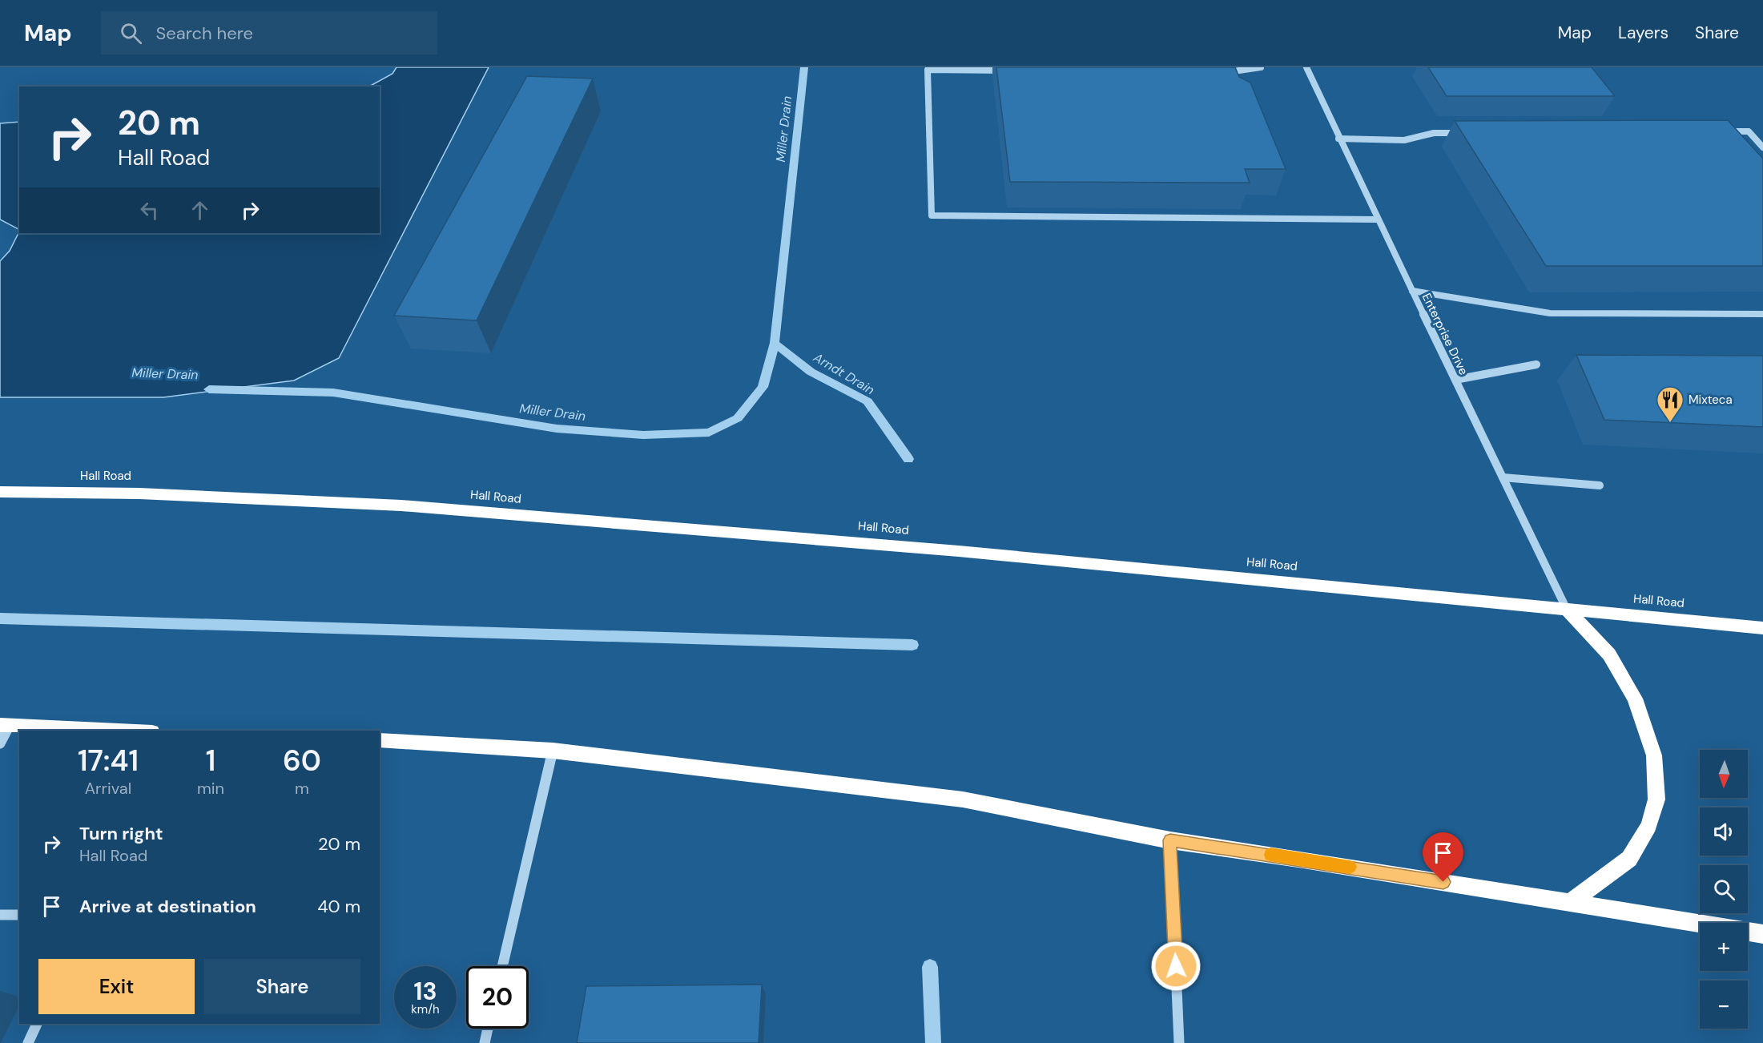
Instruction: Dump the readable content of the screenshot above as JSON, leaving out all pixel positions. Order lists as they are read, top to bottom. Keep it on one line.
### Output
{"streets":{"highway":["Hall Road"],"street":["Enterprise Drive"]},"crossings":[["Enterprise Drive","Hall Road"]],"water":["Miller Drain","Arndt Drain"],"places":{"restaurant":["Mixteca"]},"north":"bottom","page":{"header":"Map","search":"Search here","nav":["Map","Layers","Share"],"turn":["20 m","Hall Road"],"eta":["17:41","Arrival","1","min","60","m"],"map_buttons":["+","−"],"list":[{"name":"Turn right","note":"Hall Road","value":"20 m"},{"name":"Arrive at destination","value":"40 m"}],"buttons":["Exit","Share"],"speed":"13 km/h","limit":"20"}}
